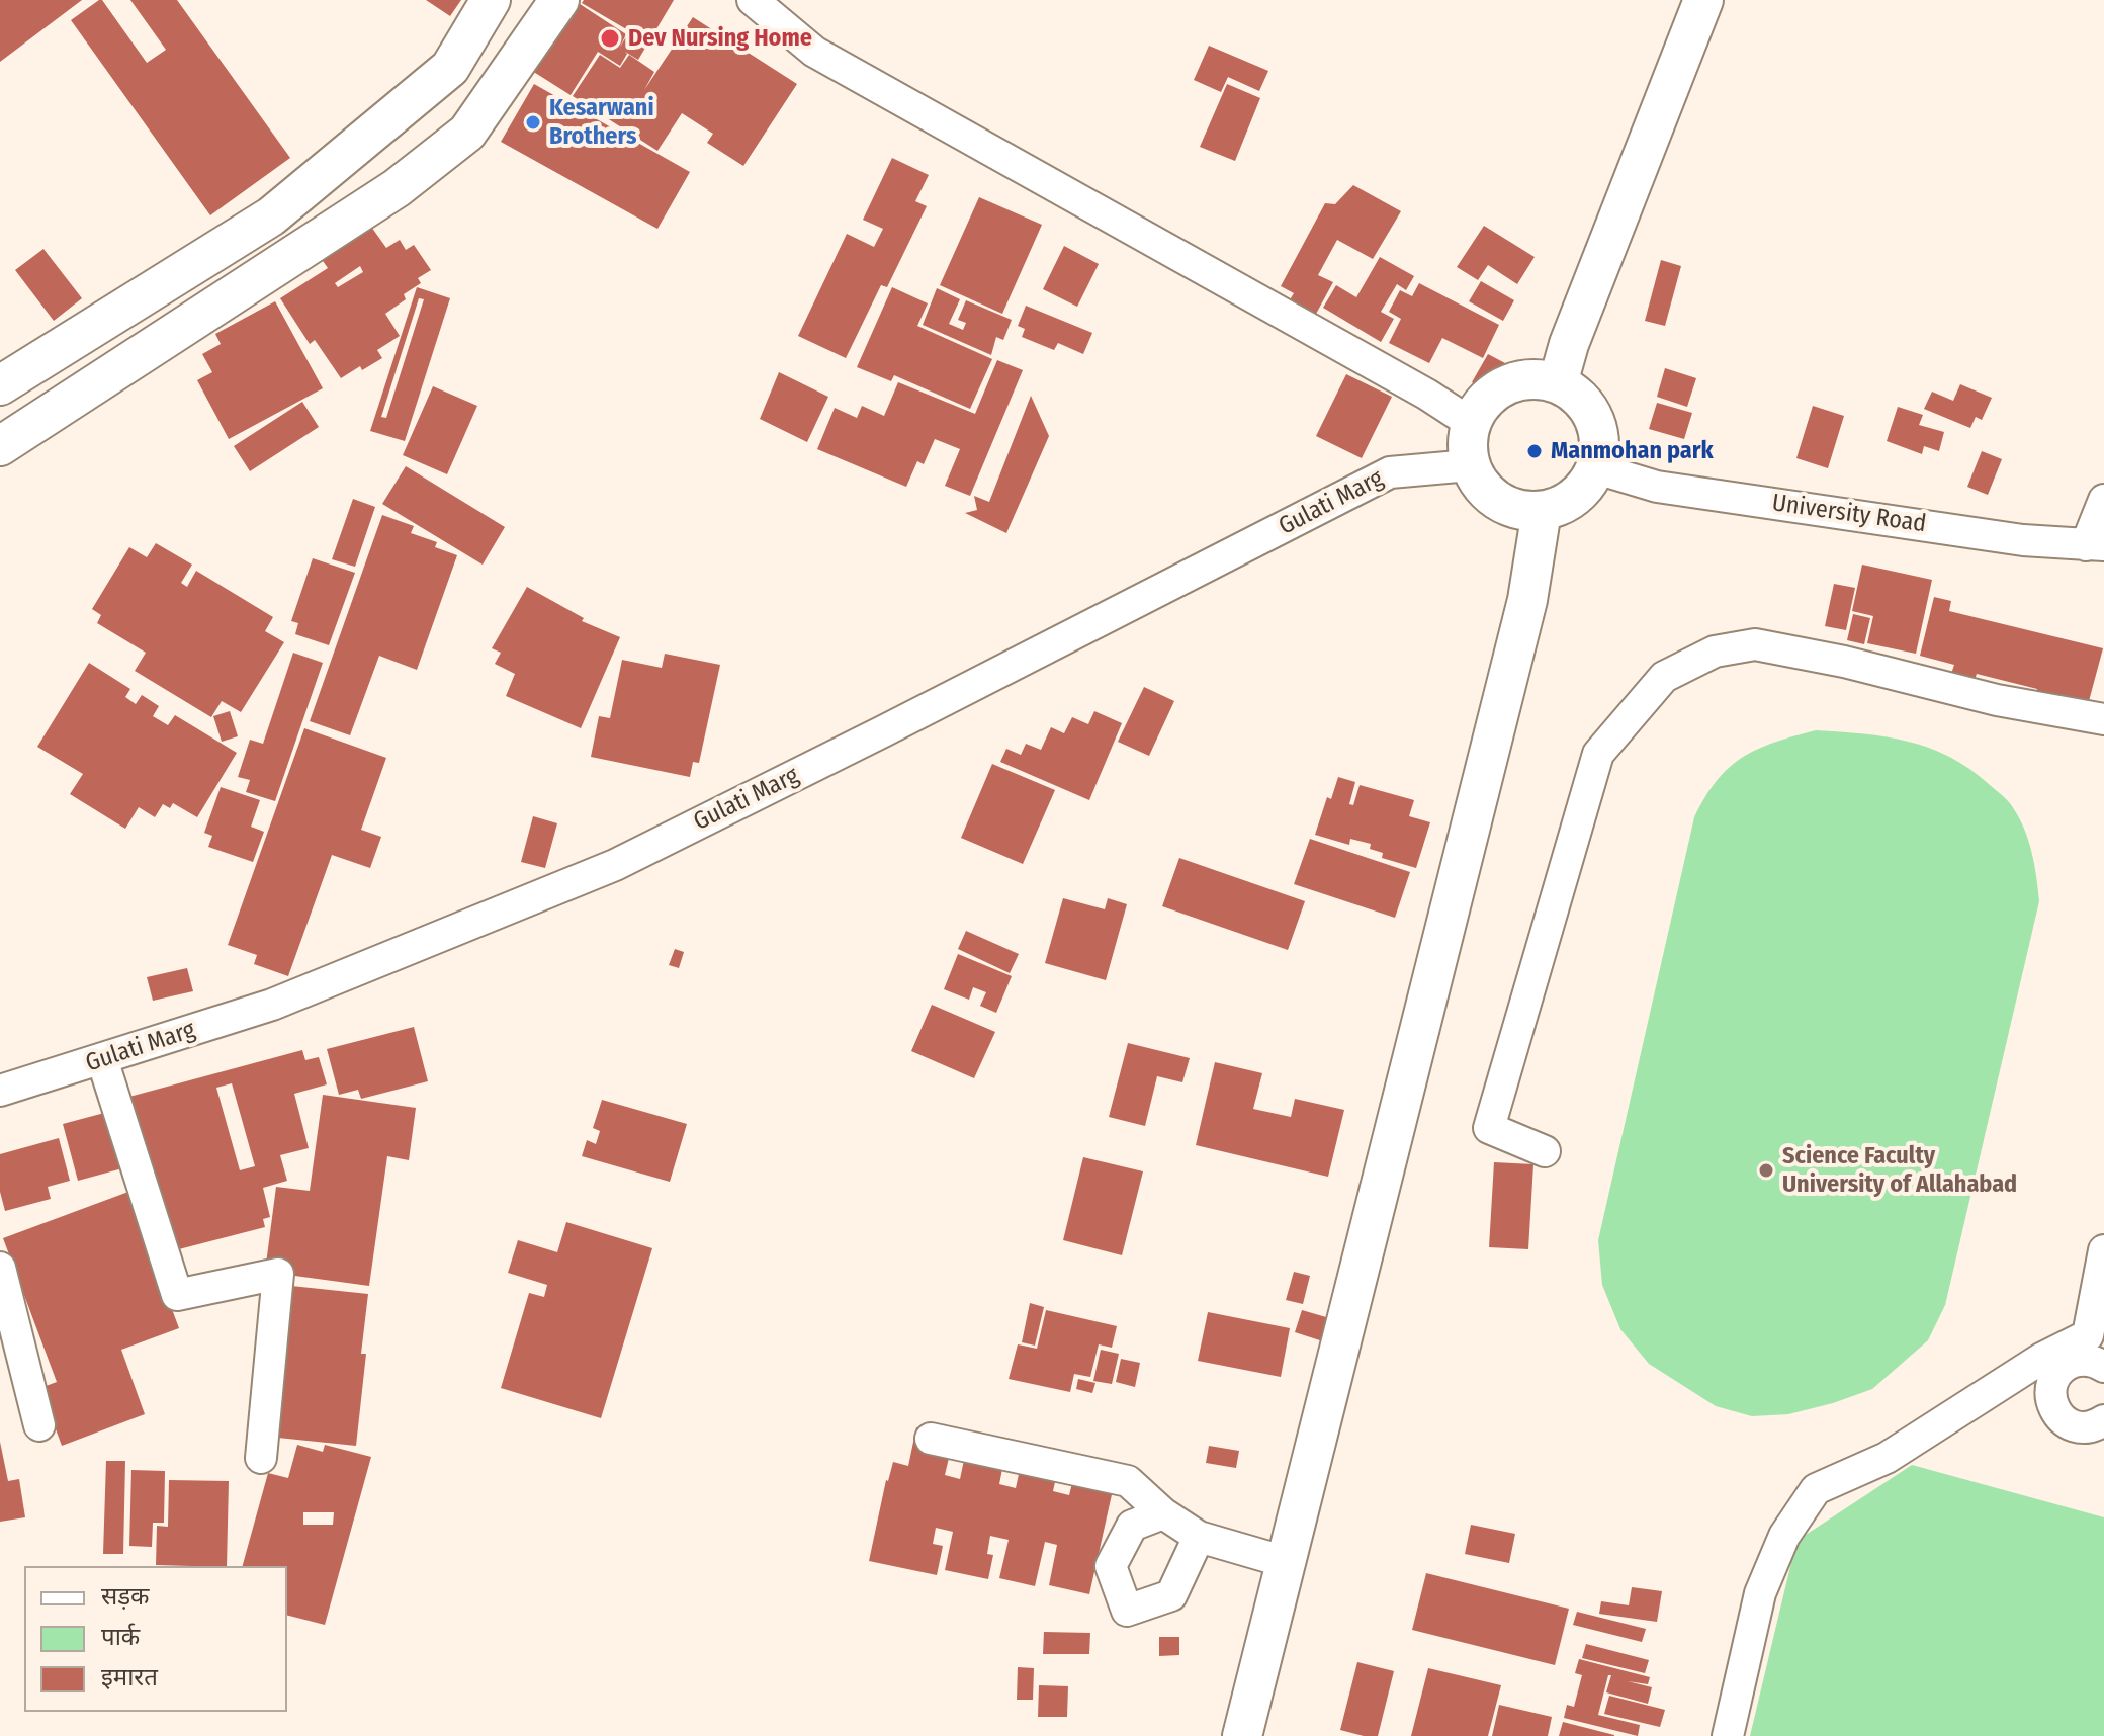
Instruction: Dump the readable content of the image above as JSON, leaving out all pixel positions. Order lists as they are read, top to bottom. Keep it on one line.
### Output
{"streets":{"street":["Gulati Marg","University Road"]},"crossings":[["Gulati Marg","University Road"]],"places":["Dev Nursing Home","Kesarwani Brothers","Manmohan park","Science Faculty University of Allahabad"],"legend":["सड़क","पार्क","इमारत"]}
